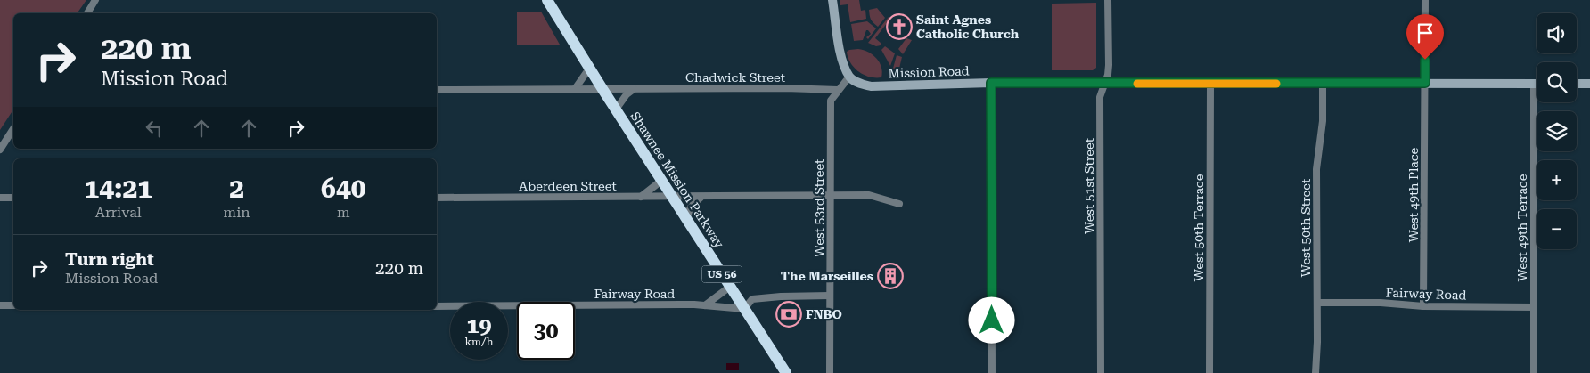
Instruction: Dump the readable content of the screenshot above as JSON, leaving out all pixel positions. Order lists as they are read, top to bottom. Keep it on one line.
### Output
{"streets":{"highway":["Shawnee Mission Parkway","US 56"],"main road":["Mission Road"],"street":["Chadwick Street","Aberdeen Street","West 51st Street","West 49th Place","West 53rd Street","West 50th Terrace","West 50th Street","West 49th Terrace","Fairway Road"]},"crossings":[["Mission Road","West 51st Street"],["Mission Road","West 49th Place"],["Mission Road","West 53rd Street"],["Mission Road","West 50th Terrace"],["Mission Road","West 50th Street"],["Mission Road","West 49th Terrace"],["Chadwick Street","Shawnee Mission Parkway"],["Chadwick Street","West 53rd Street"],["Shawnee Mission Parkway","Aberdeen Street"],["Shawnee Mission Parkway","Fairway Road"],["Aberdeen Street","West 53rd Street"],["West 49th Place","Fairway Road"],["West 50th Street","Fairway Road"],["West 49th Terrace","Fairway Road"]],"places":{"church":["Saint Agnes Catholic Church"],"building":["The Marseilles"],"bank":["FNBO"]},"page":{"map_buttons":["+","−"],"turn":["220 m","Mission Road"],"eta":["14:21","Arrival","2","min","640","m"],"list":[{"name":"Turn right","note":"Mission Road","value":"220 m"}],"speed":"19 km/h","limit":"30"}}
